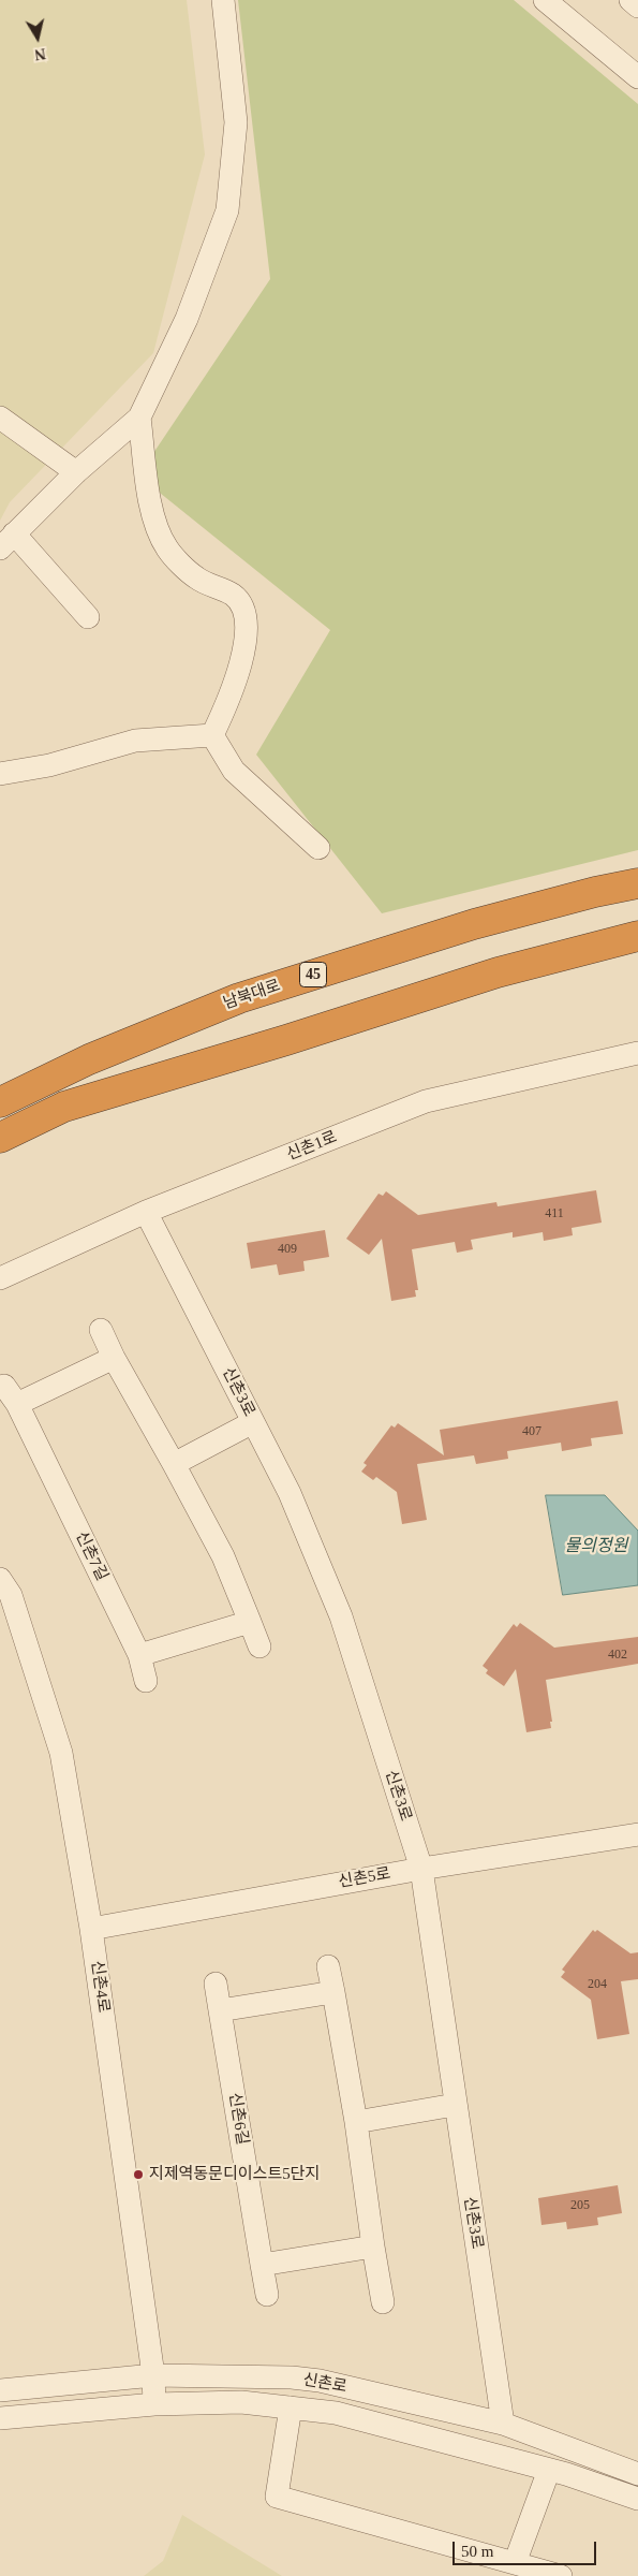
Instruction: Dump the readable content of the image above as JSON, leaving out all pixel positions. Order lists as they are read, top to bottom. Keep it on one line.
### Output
{"streets":{"highway":["45","남북대로"],"street":["신촌1로","신촌3로","신촌7길","신촌5로","신촌4로","신촌6길","신촌로"]},"crossings":[["신촌1로","신촌3로"],["신촌3로","신촌5로"],["신촌3로","신촌로"],["신촌5로","신촌4로"],["신촌4로","신촌로"]],"water":["물의정원"],"places":["지제역동문디이스트5단지"],"house_numbers":["411","409","407","402","204","205"],"scale_bar":"50 m","north":"bottom"}
